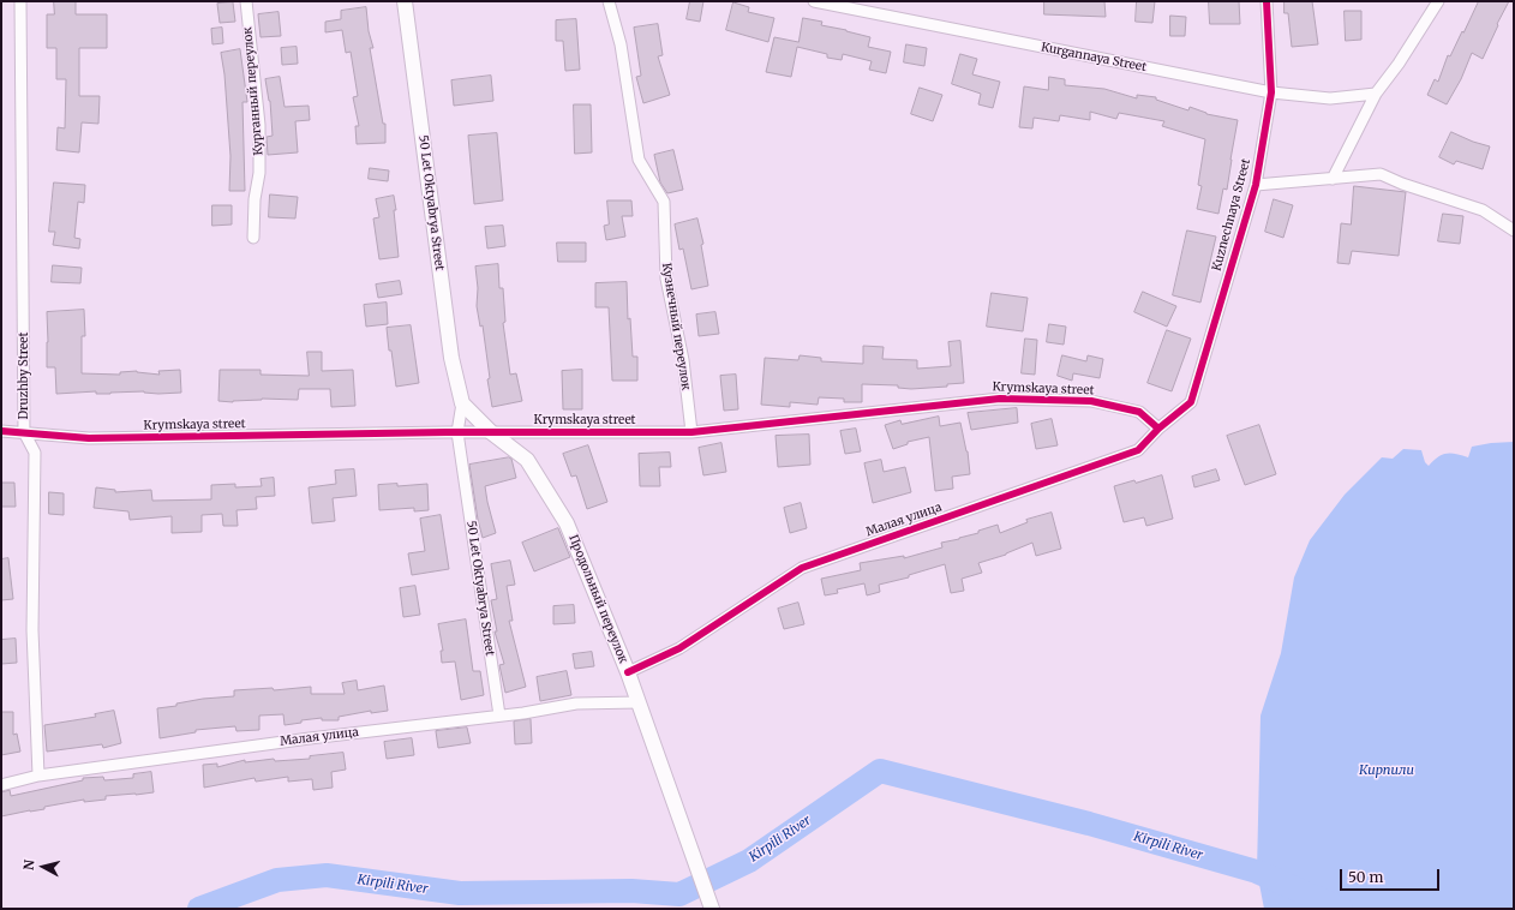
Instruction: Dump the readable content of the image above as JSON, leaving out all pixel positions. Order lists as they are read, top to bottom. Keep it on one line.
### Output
{"streets":{"street":["Kurgannaya Street","Курганный переулок","50 Let Oktyabrya Street","Kuznechnaya Street","Кузнечный переулок","Druzhby Street","Krymskaya street","Малая улица","Продольный переулок"]},"crossings":[["Kurgannaya Street","Kuznechnaya Street"],["50 Let Oktyabrya Street","Krymskaya street"],["50 Let Oktyabrya Street","Малая улица"],["Kuznechnaya Street","Малая улица"],["Кузнечный переулок","Krymskaya street"],["Druzhby Street","Krymskaya street"],["Druzhby Street","Малая улица"],["Krymskaya street","Малая улица"],["Krymskaya street","Продольный переулок"],["Малая улица","Продольный переулок"]],"water":["Кирпили","Kirpili River"],"scale_bar":"50 m","north":"left"}
